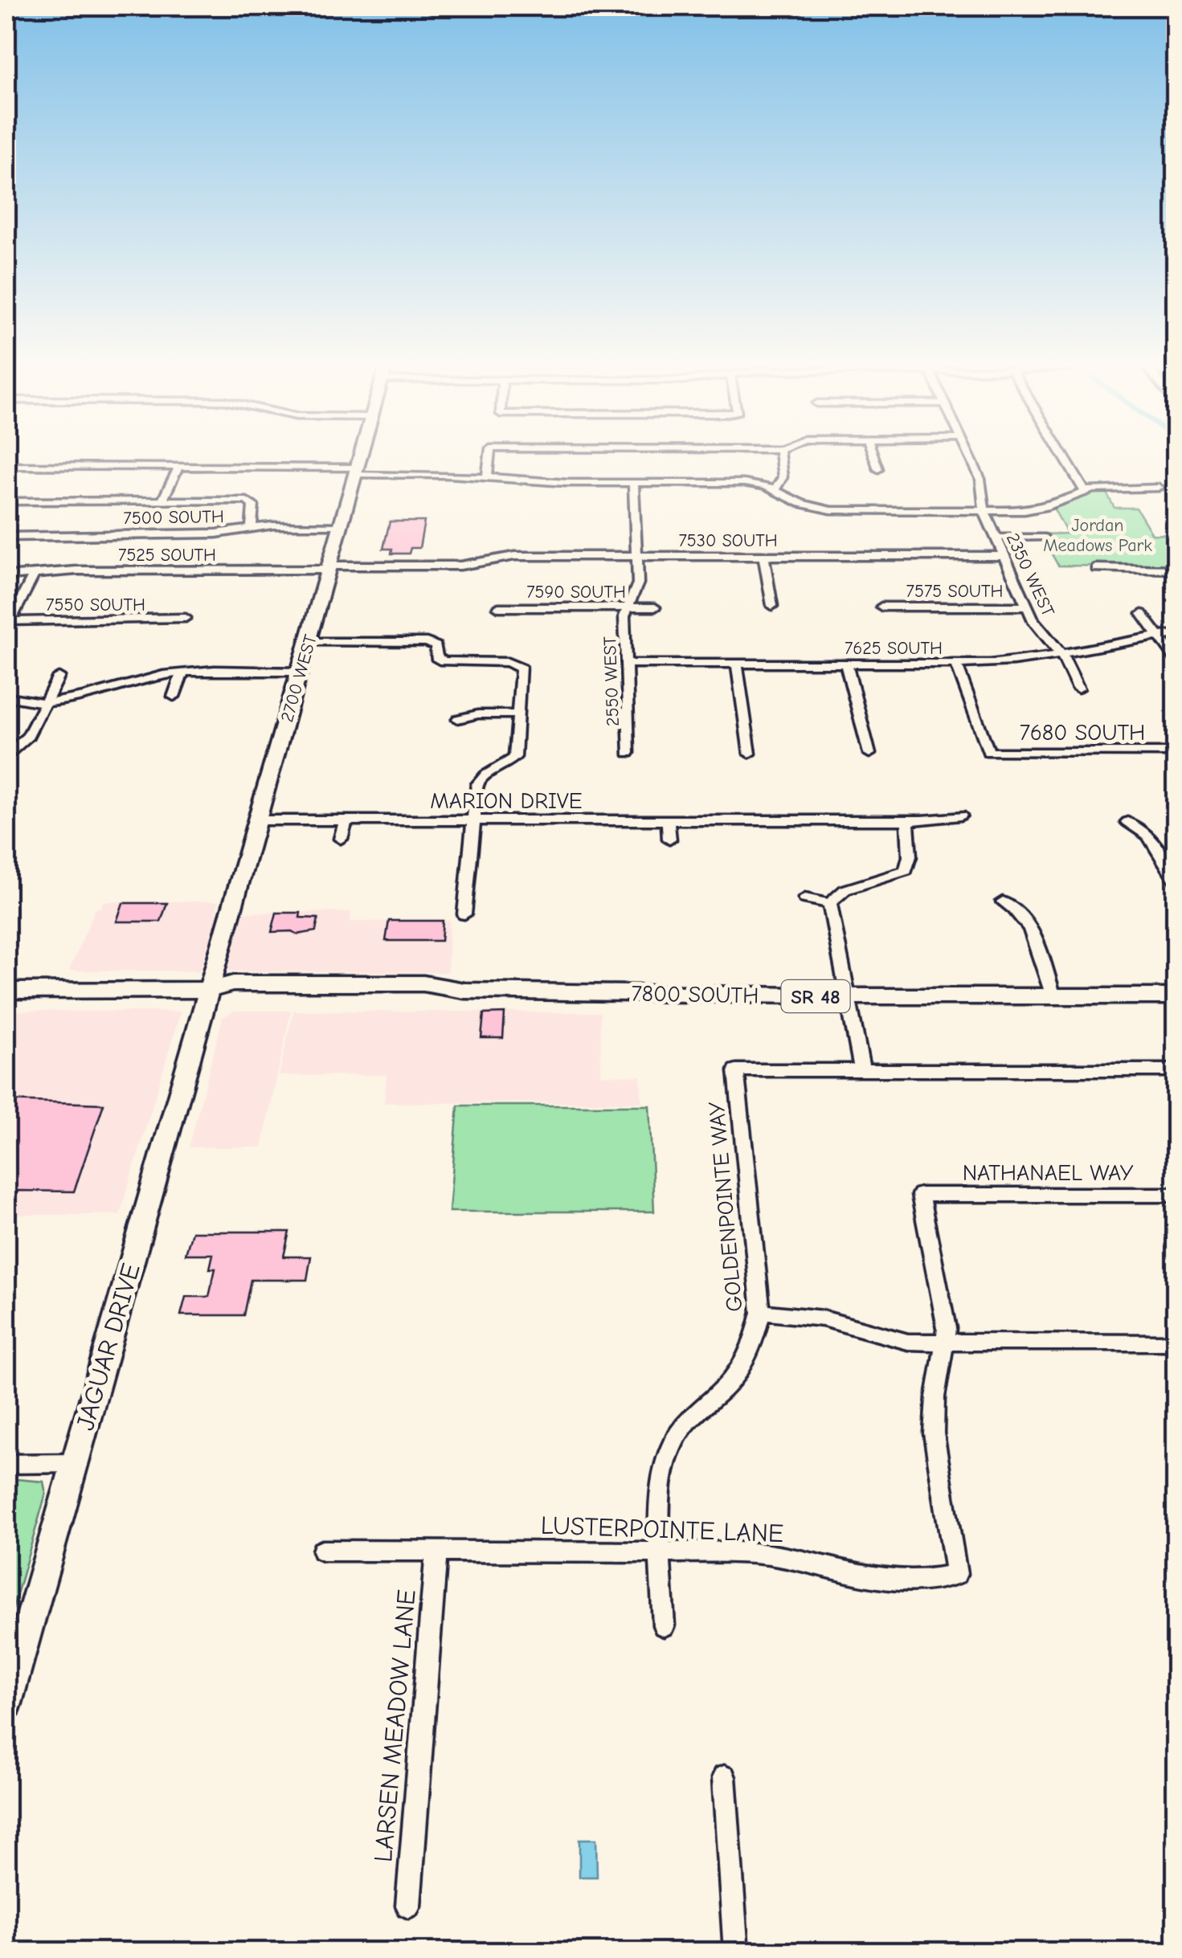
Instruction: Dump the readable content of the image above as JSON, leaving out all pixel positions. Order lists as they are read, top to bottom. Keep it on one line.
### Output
{"streets":{"main road":["2700 WEST","7800 SOUTH","SR 48","JAGUAR DRIVE"],"street":["7500 SOUTH","7530 SOUTH","7525 SOUTH","2350 WEST","7575 SOUTH","7590 SOUTH","7550 SOUTH","7625 SOUTH","2550 WEST","7680 SOUTH","MARION DRIVE","NATHANAEL WAY","GOLDENPOINTE WAY","LUSTERPOINTE LANE","LARSEN MEADOW LANE"]},"crossings":[["7500 SOUTH","2700 WEST"],["7530 SOUTH","7525 SOUTH"],["7530 SOUTH","2350 WEST"],["7530 SOUTH","2550 WEST"],["7525 SOUTH","2700 WEST"],["2350 WEST","7575 SOUTH"],["2350 WEST","7625 SOUTH"],["7590 SOUTH","2550 WEST"],["7625 SOUTH","2550 WEST"],["7625 SOUTH","7680 SOUTH"],["2700 WEST","MARION DRIVE"],["2700 WEST","7800 SOUTH"],["2700 WEST","JAGUAR DRIVE"],["7800 SOUTH","JAGUAR DRIVE"],["NATHANAEL WAY","LUSTERPOINTE LANE"],["GOLDENPOINTE WAY","LUSTERPOINTE LANE"],["LUSTERPOINTE LANE","LARSEN MEADOW LANE"]],"parks":["Jordan Meadows Park"]}
